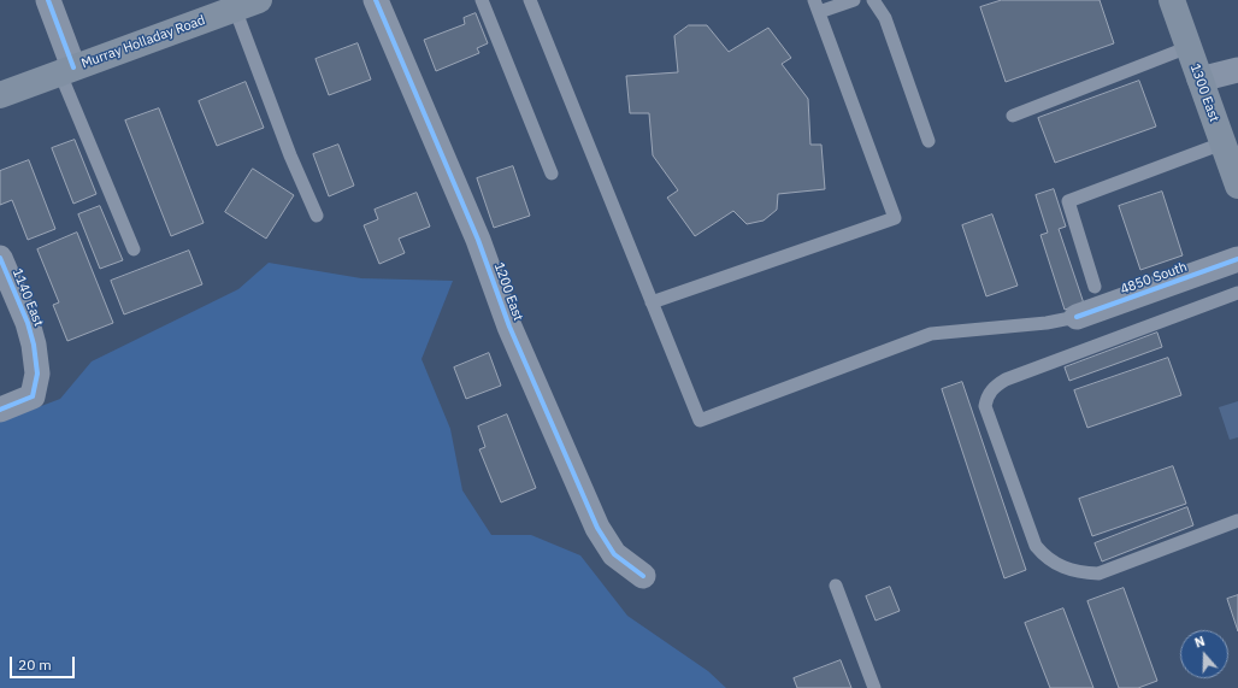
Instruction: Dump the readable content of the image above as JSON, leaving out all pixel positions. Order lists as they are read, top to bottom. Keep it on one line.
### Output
{"streets":{"main road":["Murray Holladay Road","1300 East"],"street":["4850 South","1200 East","1140 East"]},"scale_bar":"20 m","north":"top"}
